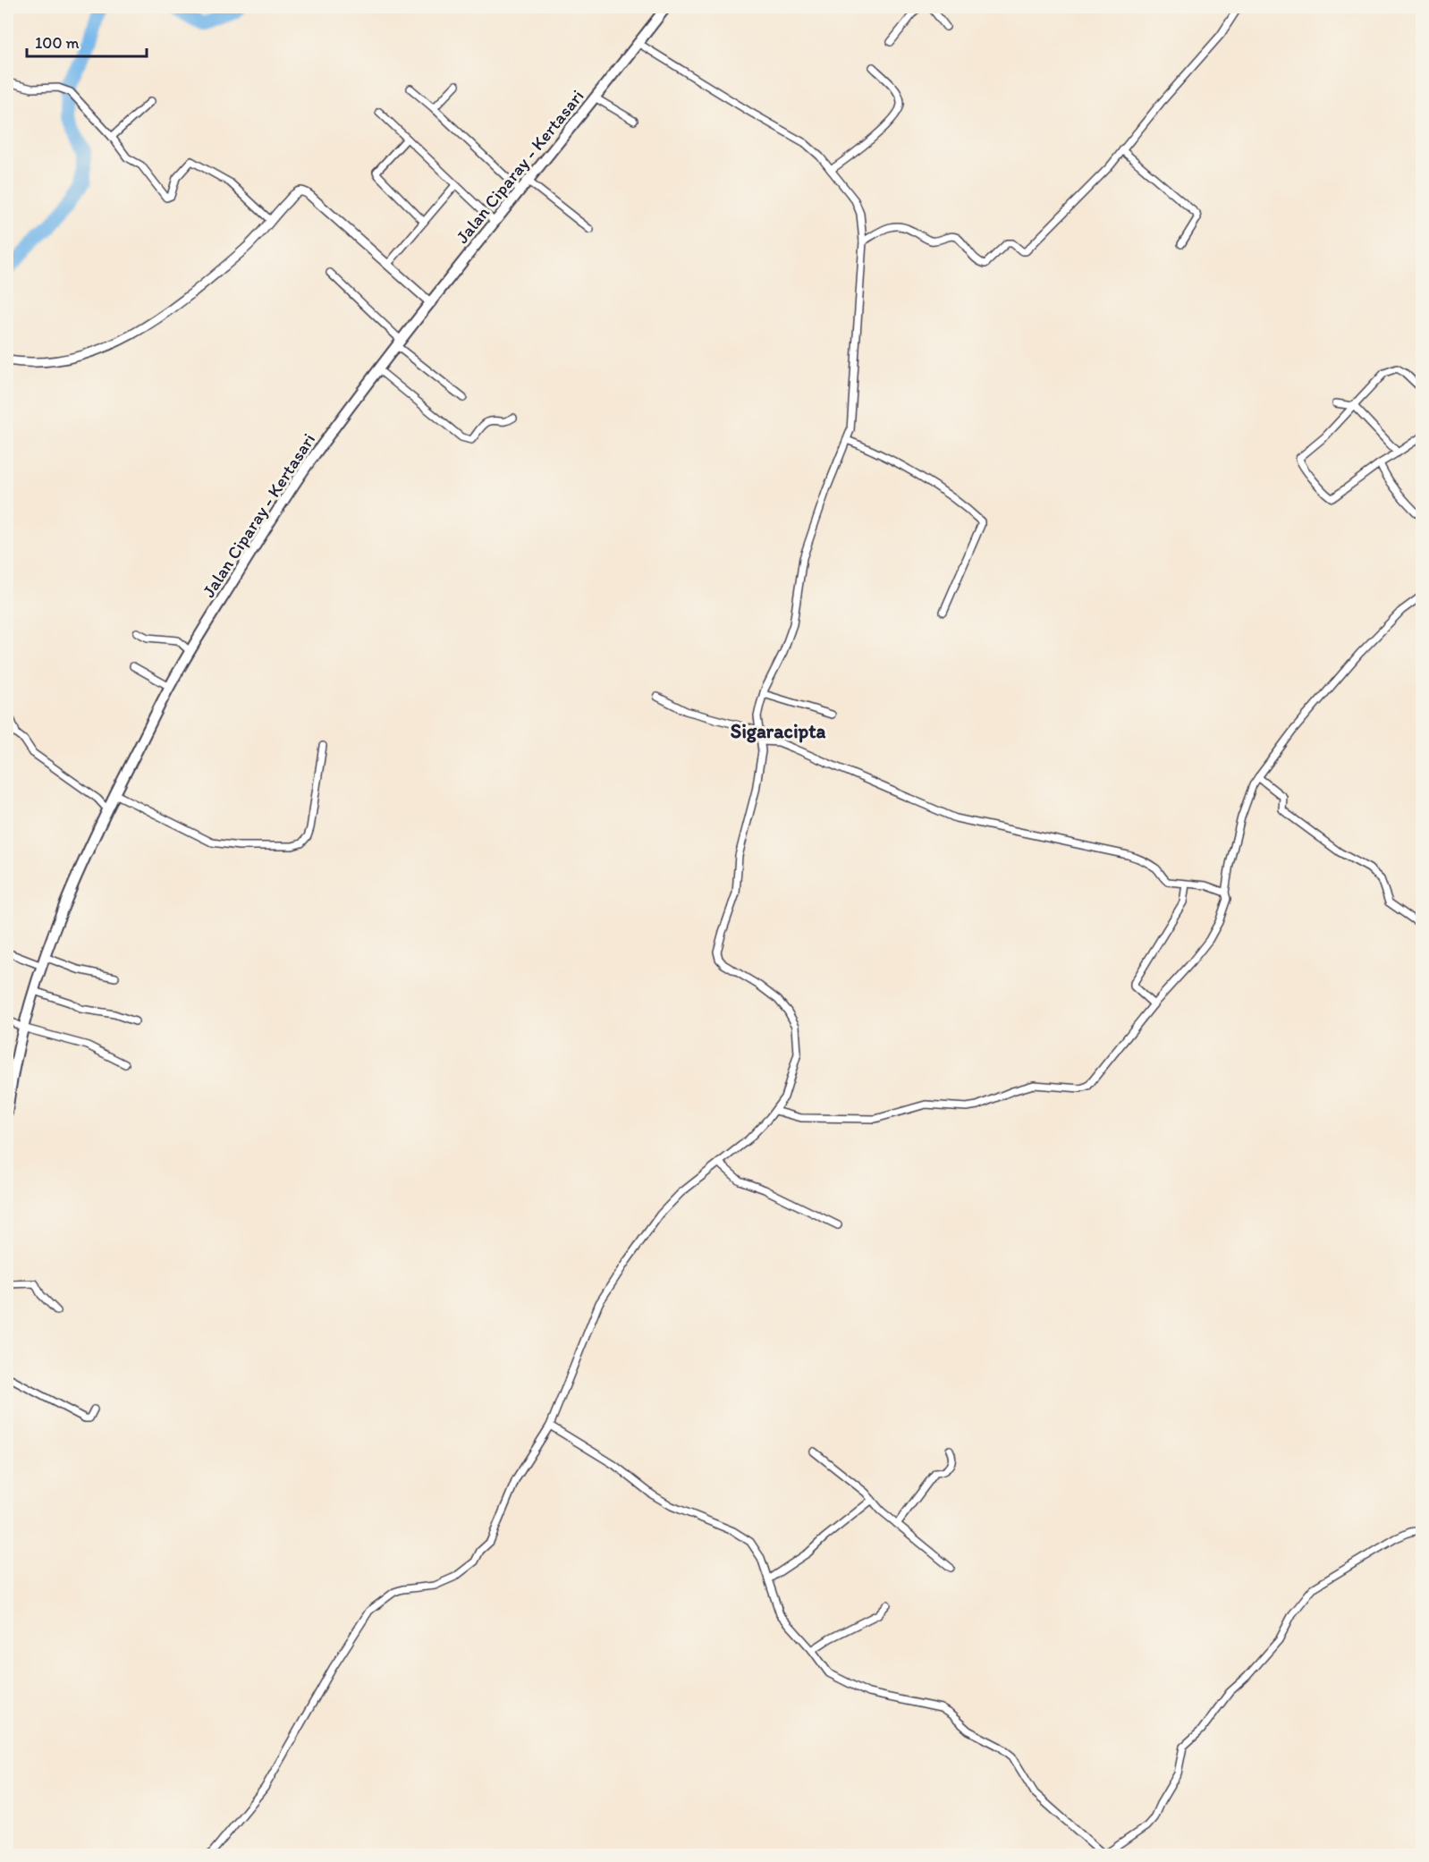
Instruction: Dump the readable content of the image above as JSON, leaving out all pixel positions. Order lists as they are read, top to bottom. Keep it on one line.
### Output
{"streets":{"main road":["Jalan Ciparay - Kertasari"]},"districts":["Sigaracipta"],"scale_bar":"100 m"}
